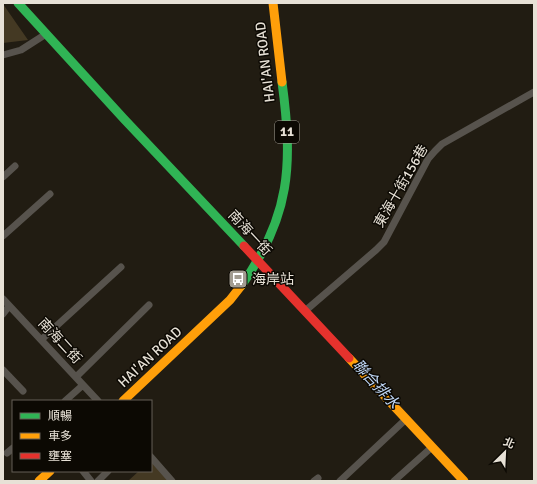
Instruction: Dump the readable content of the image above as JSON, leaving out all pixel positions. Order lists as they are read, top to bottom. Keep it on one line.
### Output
{"streets":{"street":["HAI'AN ROAD","11","東海十街156巷","南海一街","南海二街"]},"crossings":[["HAI'AN ROAD","南海一街"],["東海十街156巷","南海一街"]],"water":["聯合排水"],"places":{"bus stop":["海岸站"]},"legend":["順暢","車多","壅塞"],"north":"top right"}
